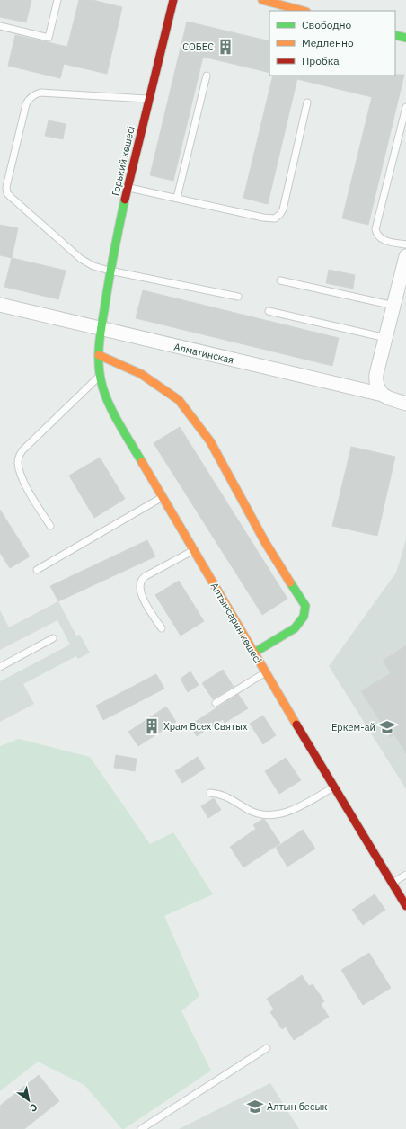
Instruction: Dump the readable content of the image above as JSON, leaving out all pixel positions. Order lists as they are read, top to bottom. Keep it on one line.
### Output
{"streets":{"street":["Горький көшесі","Алматинская","Алтынсарин көшесі"]},"crossings":[["Горький көшесі","Алматинская"],["Горький көшесі","Алтынсарин көшесі"],["Алматинская","Алтынсарин көшесі"]],"places":{"building":["СОБЕС","Храм Всех Святых"],"school or university":["Еркем-ай","Алтын бесык"]},"legend":["Свободно","Медленно","Пробка"],"north":"bottom right"}
